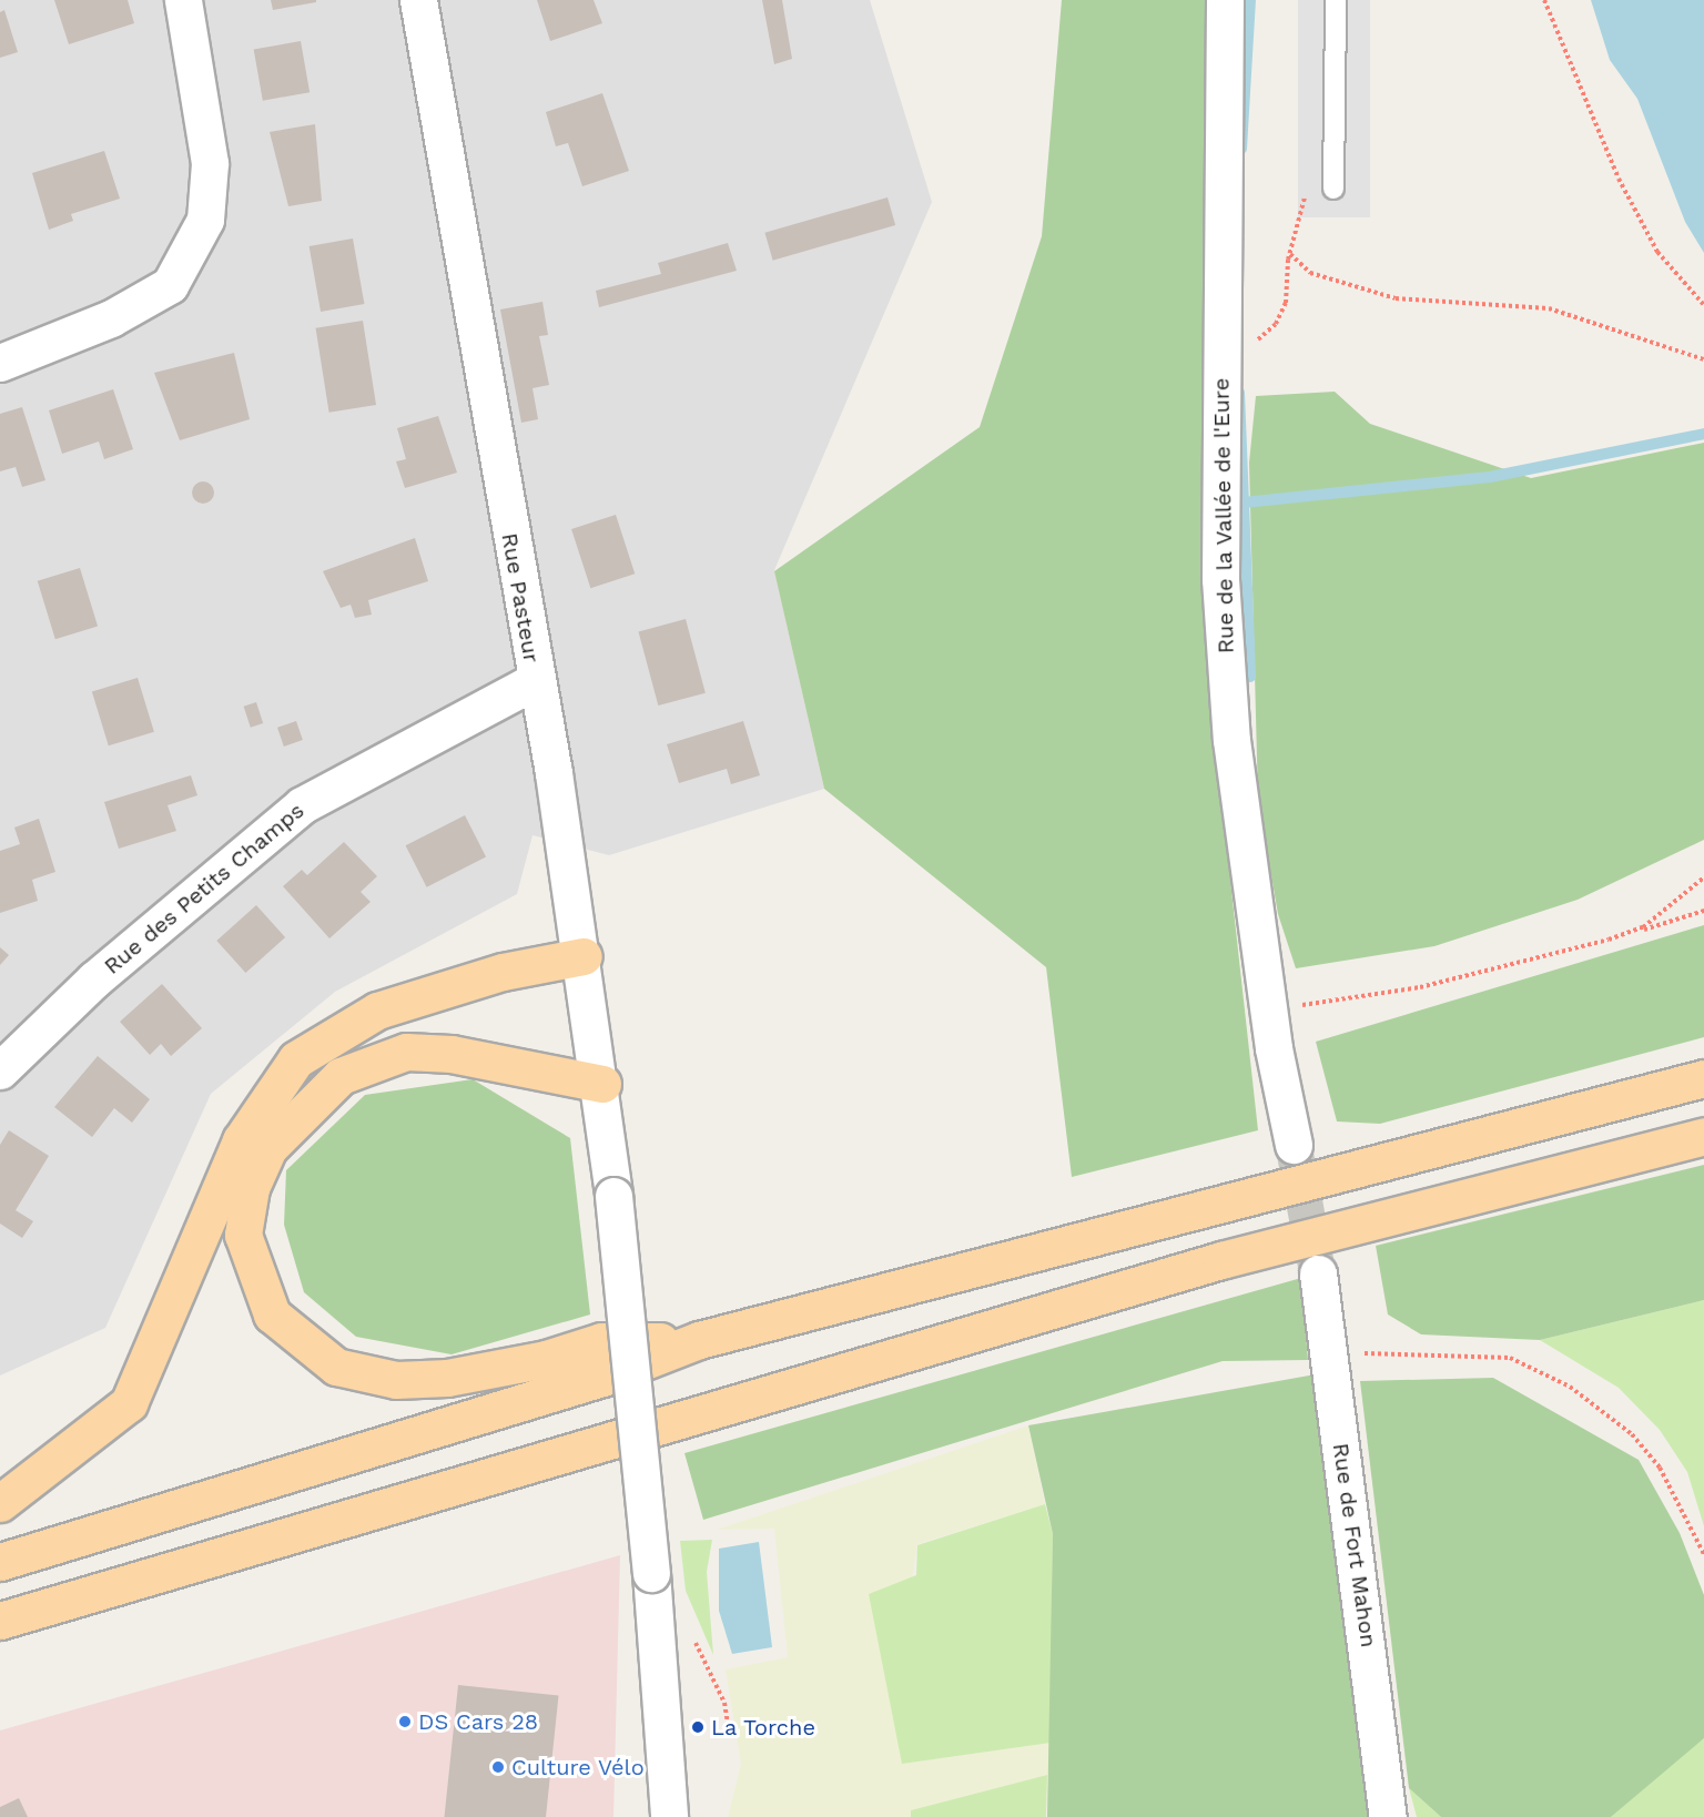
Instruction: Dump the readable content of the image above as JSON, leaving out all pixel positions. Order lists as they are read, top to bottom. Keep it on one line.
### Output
{"streets":{"street":["Rue de la Vallée de l'Eure","Rue Pasteur","Rue des Petits Champs","Rue de Fort Mahon"]},"crossings":[["Rue Pasteur","Rue des Petits Champs"]],"places":["DS Cars 28","La Torche","Culture Vélo"]}
